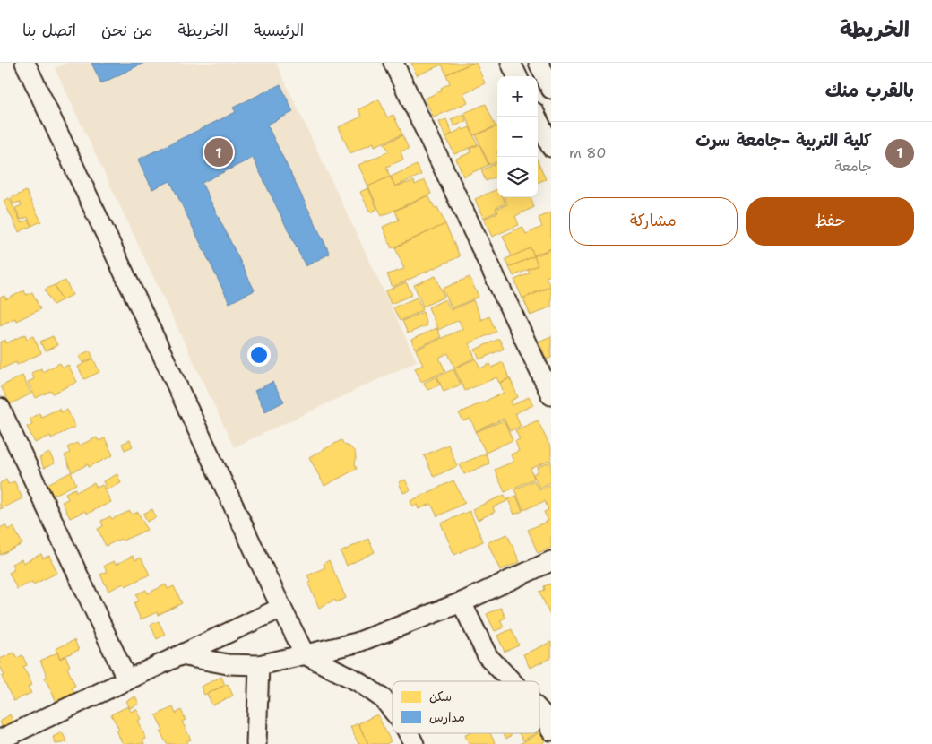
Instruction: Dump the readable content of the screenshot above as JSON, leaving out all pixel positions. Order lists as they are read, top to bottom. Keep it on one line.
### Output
{"legend":["سكن","مدارس"],"page":{"header":"الخريطة","nav":["الرئيسية","الخريطة","من نحن","اتصل بنا"],"heading":"بالقرب منك","map_buttons":["+","−"],"list":[{"mark":"1","name":"كلية التربية -جامعة سرت","note":"جامعة","value":"80 m"}],"pins":"1","buttons":["حفظ","مشاركة"]}}
